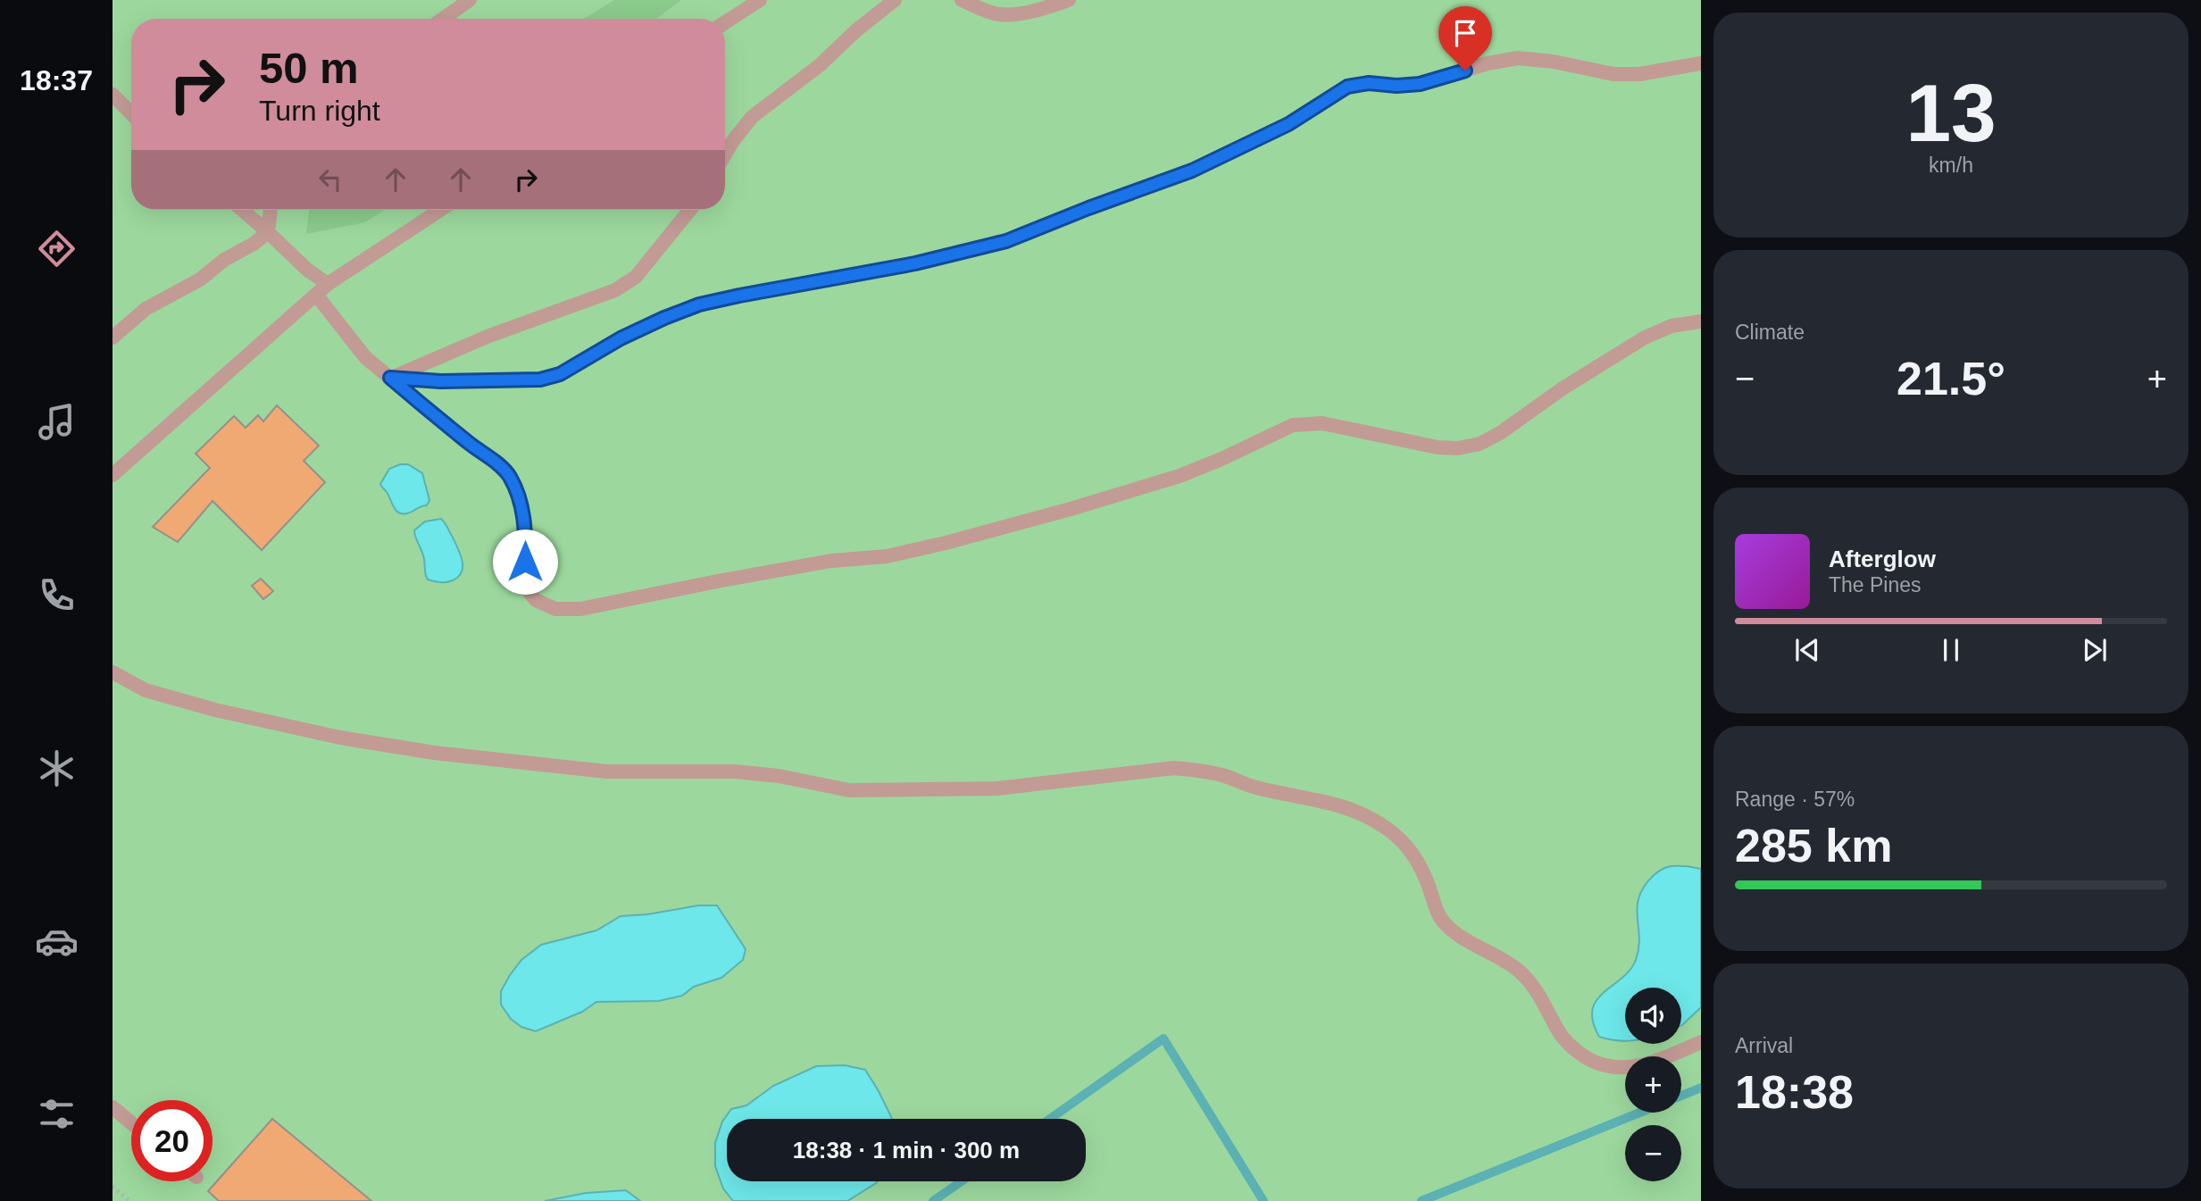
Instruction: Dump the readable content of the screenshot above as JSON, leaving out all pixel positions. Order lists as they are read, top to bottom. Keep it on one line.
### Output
{"page":{"tabs":"18:37","tile":[["13","km/h"],"Climate",["Range · 57%","285 km"],["Arrival","18:38"]],"turn":["50 m","Turn right"],"heat":["−","21.5°","+"],"song":["Afterglow","The Pines"],"map_buttons":["+","−"],"limit":"20","trip":"18:38 · 1 min · 300 m"}}
